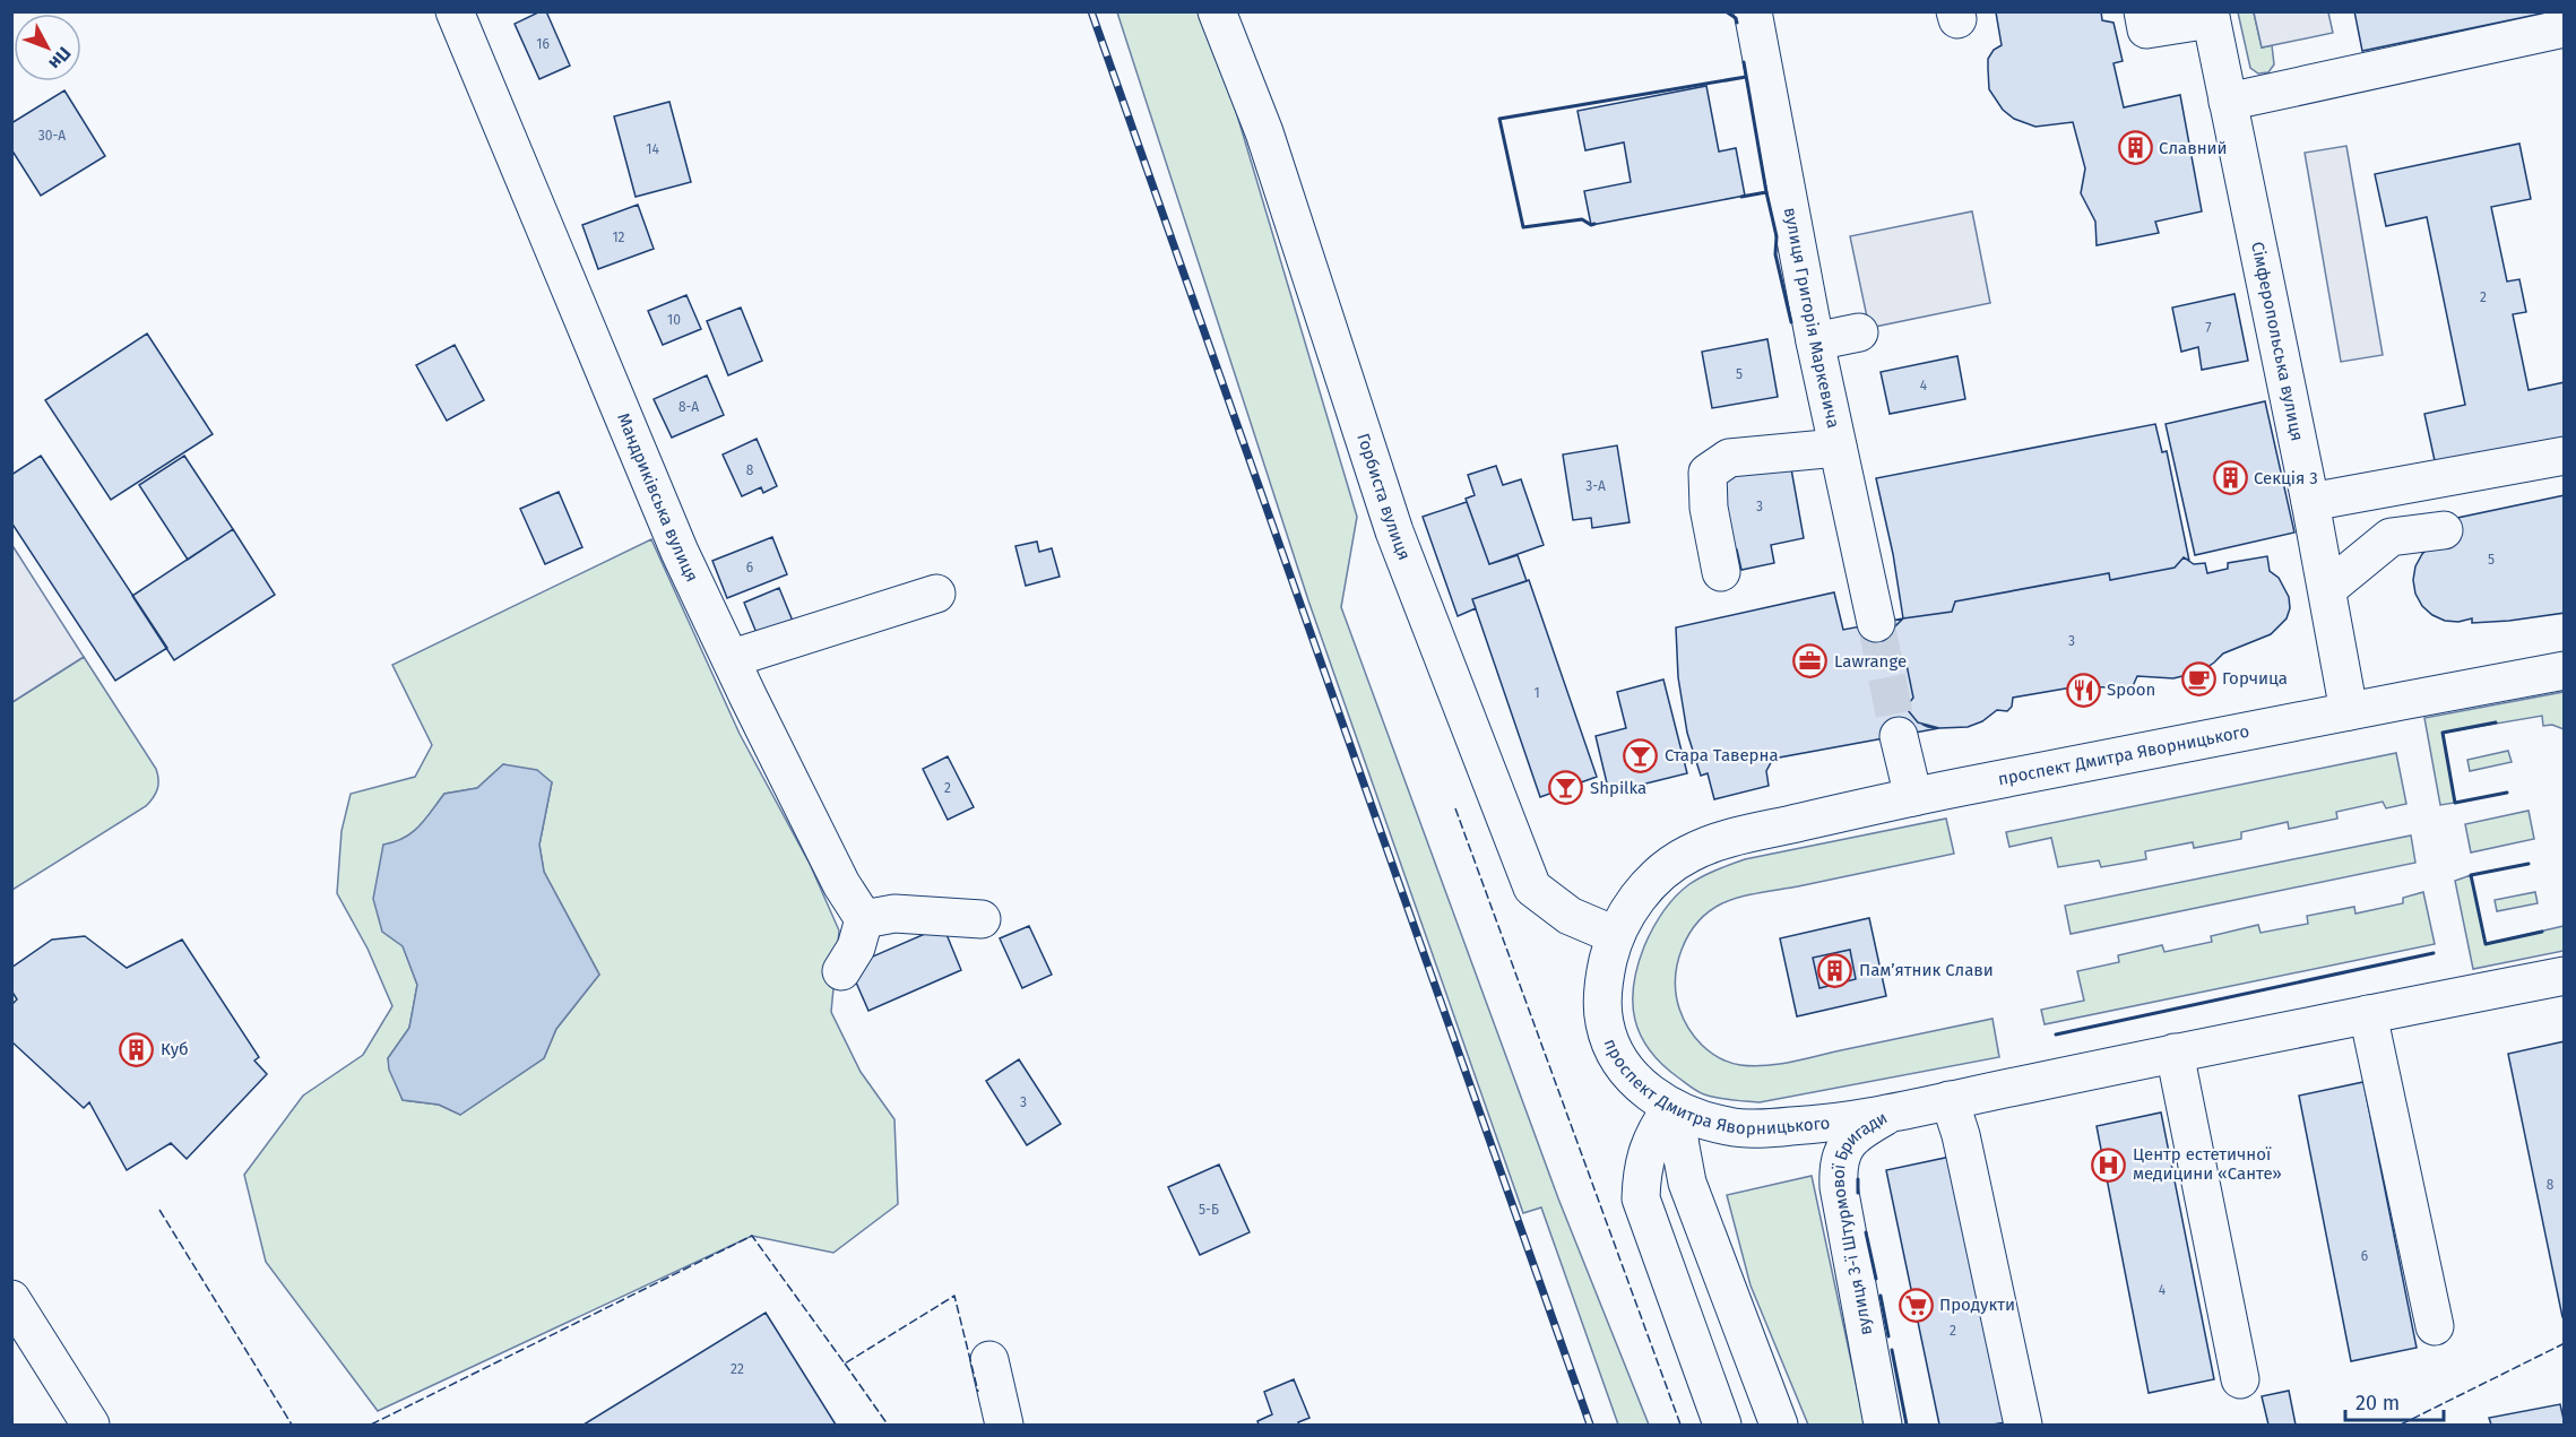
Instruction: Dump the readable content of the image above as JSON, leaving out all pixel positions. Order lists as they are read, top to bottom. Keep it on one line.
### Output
{"streets":{"street":["вулиця Григорія Маркевича","Сімферопольська вулиця","Мандриківська вулиця","Горбиста вулиця","проспект Дмитра Яворницького","вулиця 3-ї Штурмової Бригади"]},"crossings":[["Сімферопольська вулиця","проспект Дмитра Яворницького"],["Горбиста вулиця","проспект Дмитра Яворницького"],["проспект Дмитра Яворницького","вулиця 3-ї Штурмової Бригади"]],"places":{"building":["Славний","Секція 3","Пам’ятник Слави","Куб"],"office":["Lawrange"],"cafe":["Горчица"],"restaurant":["Spoon"],"bar":["Стара Таверна","Shpilka"],"hospital":["Центр естетичної медицини «Санте»"],"supermarket":["Продукти"]},"house_numbers":["16","30-А","14","12","2","10","7","5","4","8-А","8","3-А","3","5","6","3","1","2","3","8","5-Б","6","4","2","22"],"scale_bar":"20 m","north":"bottom right"}
